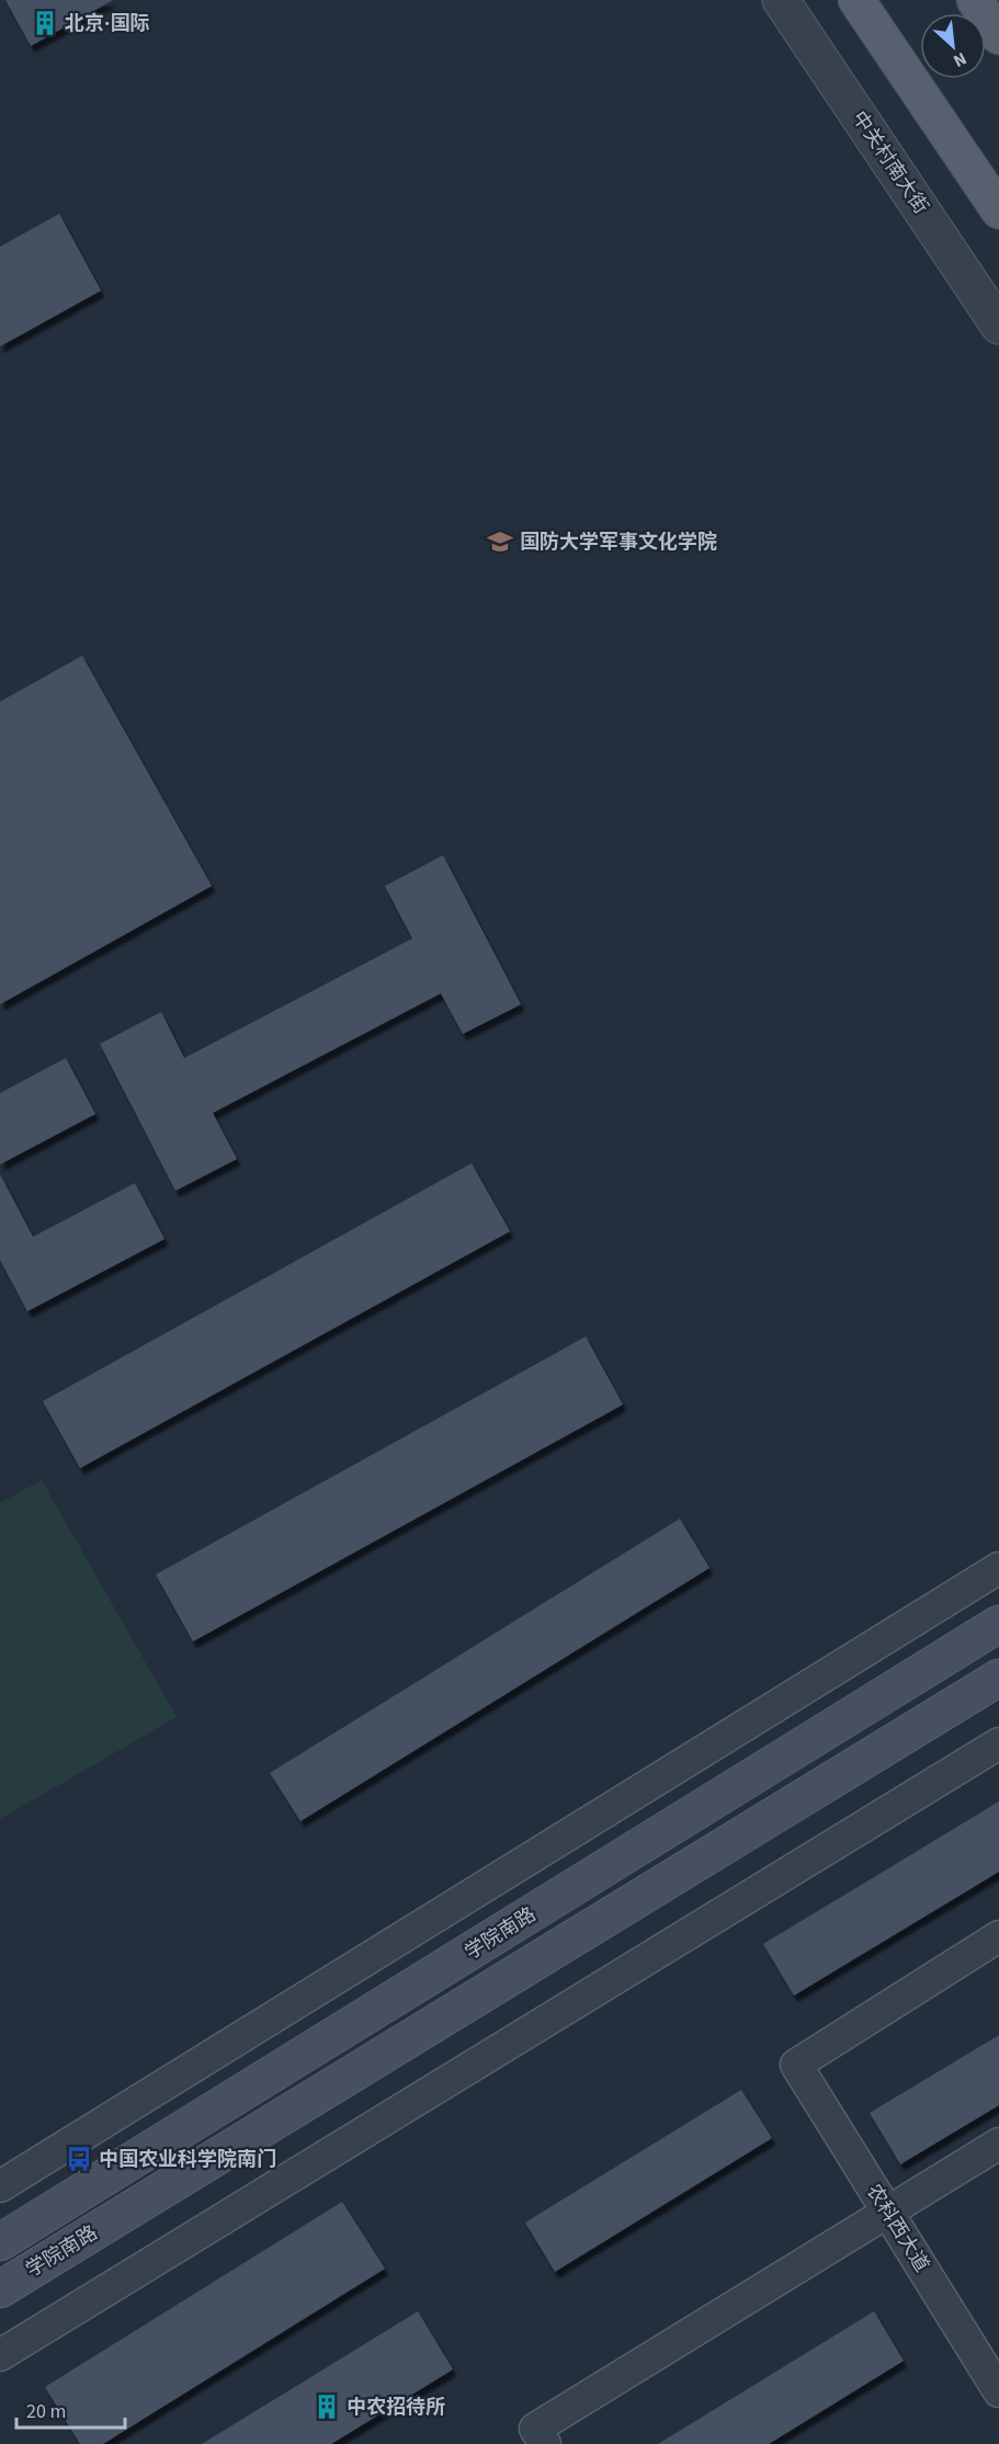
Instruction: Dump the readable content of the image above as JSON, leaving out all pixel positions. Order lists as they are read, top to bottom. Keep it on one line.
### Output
{"streets":{"main road":["学院南路"],"street":["中关村南大街","农科西大道"]},"places":{"building":["北京·国际","中农招待所"],"school or university":["国防大学军事文化学院"],"bus stop":["中国农业科学院南门"]},"scale_bar":"20 m","north":"bottom right"}
